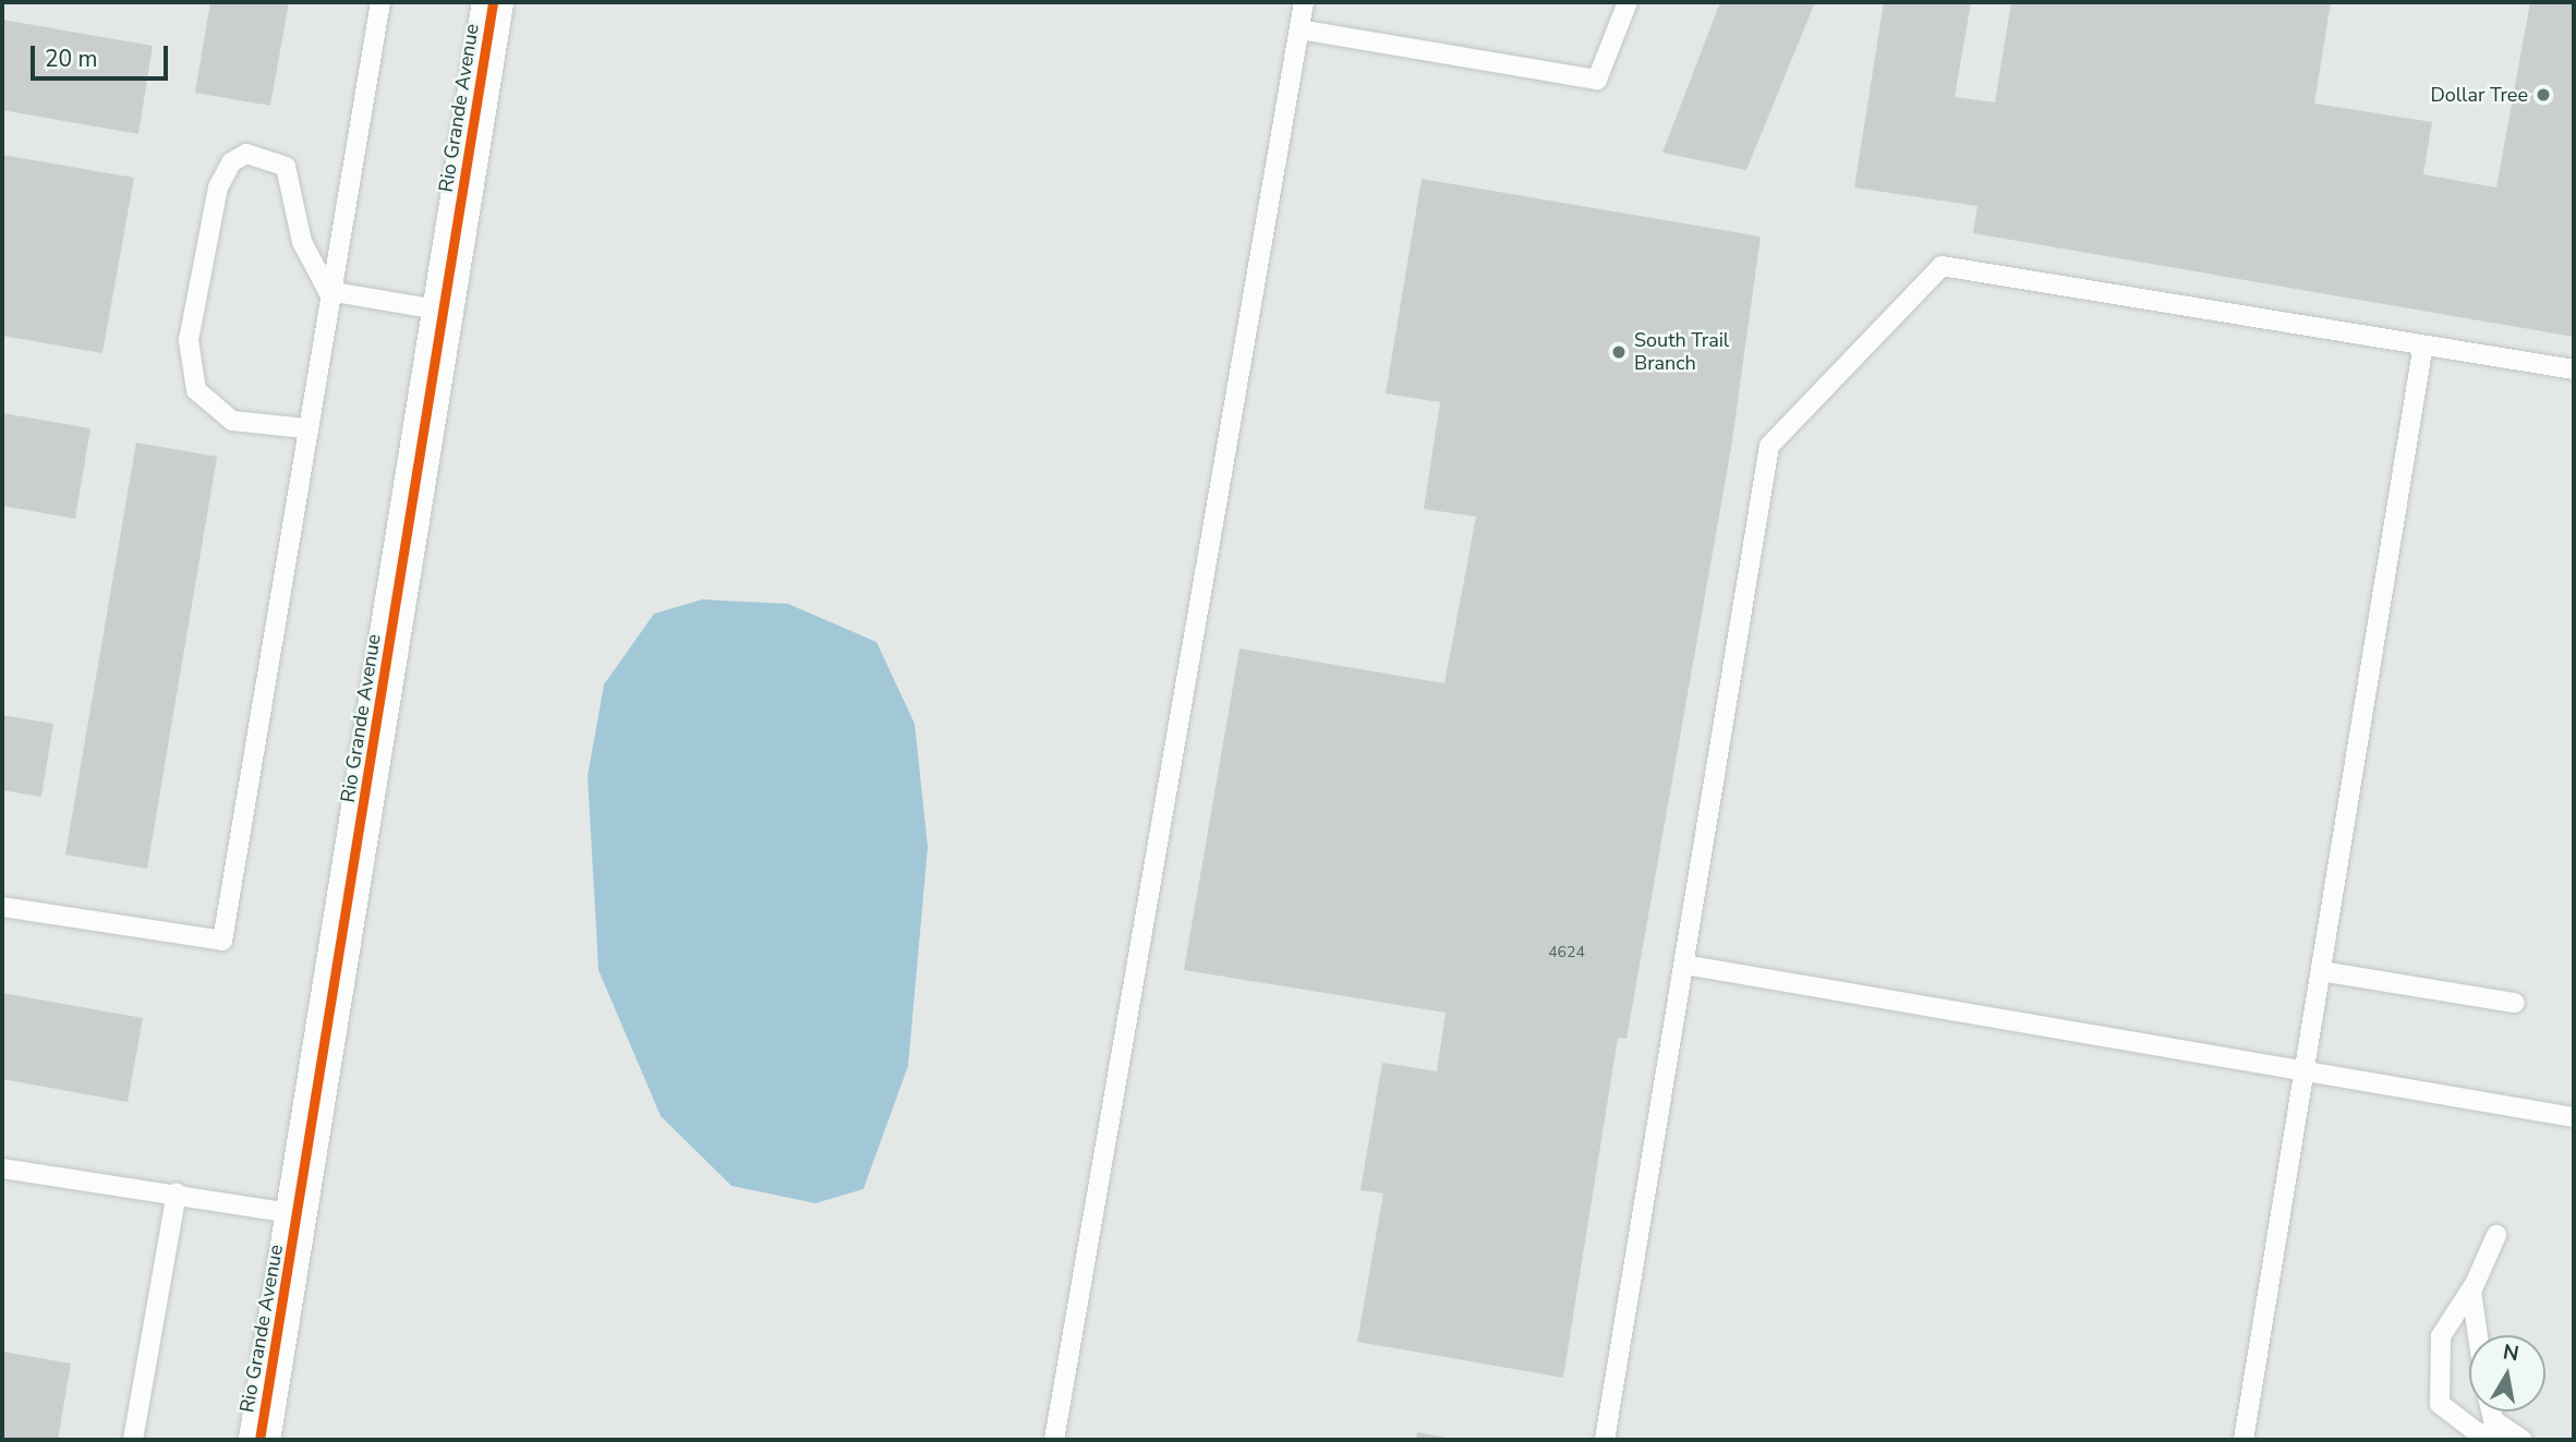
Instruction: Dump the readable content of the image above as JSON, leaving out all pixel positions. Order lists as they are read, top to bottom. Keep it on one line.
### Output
{"streets":{"street":["Rio Grande Avenue"]},"places":["Dollar Tree","South Trail Branch"],"house_numbers":["4624"],"scale_bar":"20 m","north":"top"}
